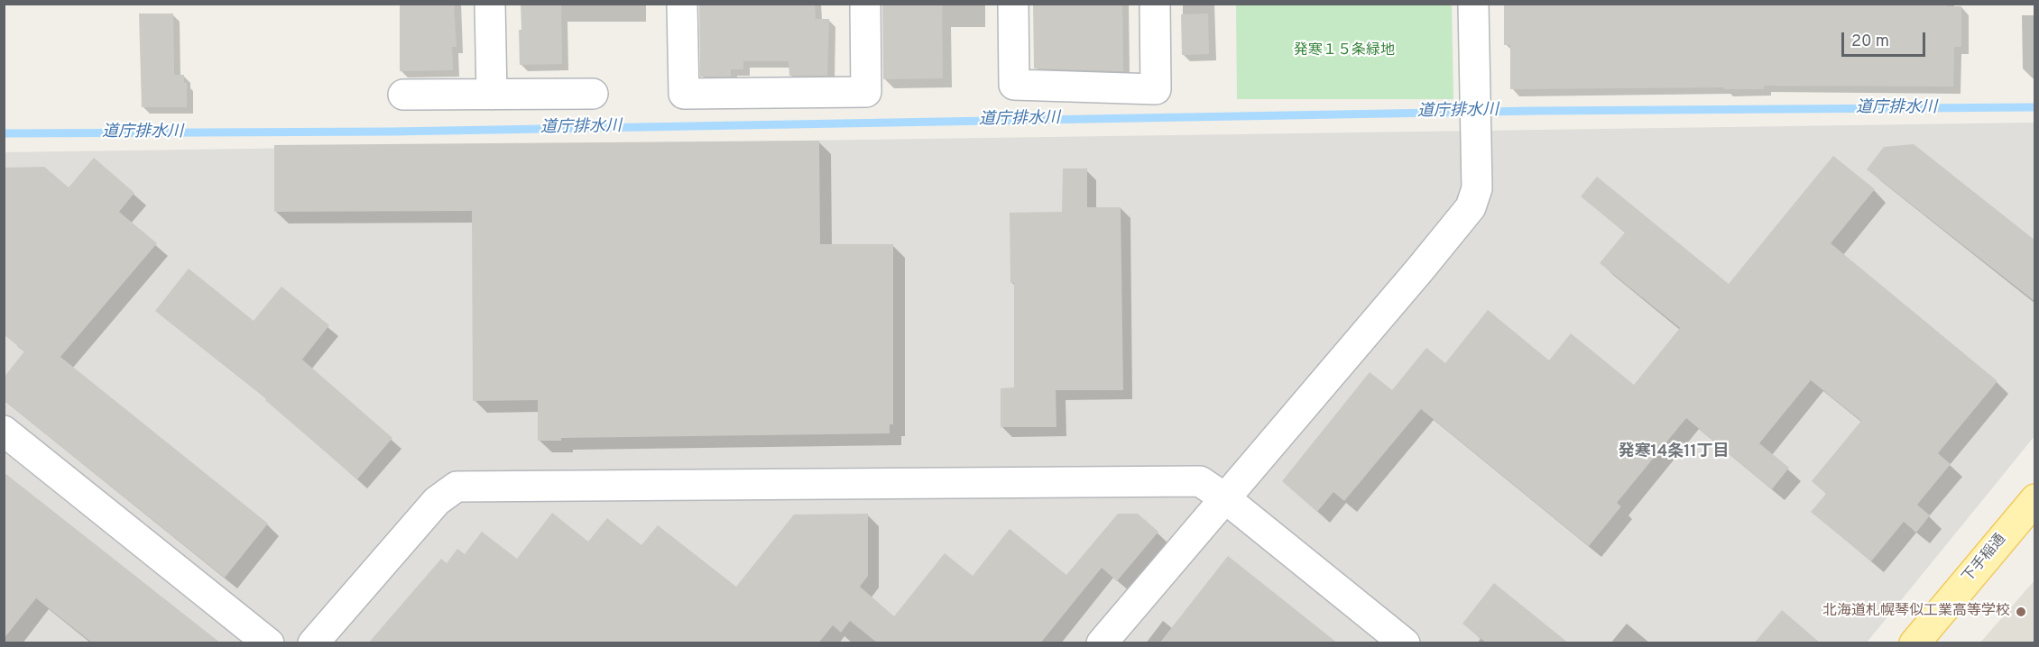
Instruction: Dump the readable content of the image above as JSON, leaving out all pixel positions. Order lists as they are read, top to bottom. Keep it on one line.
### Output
{"streets":{"main road":["下手稲通"]},"districts":["発寒14条11丁目"],"water":["道庁排水川"],"parks":["発寒１５条緑地"],"places":["北海道札幌琴似工業高等学校"],"scale_bar":"20 m"}
